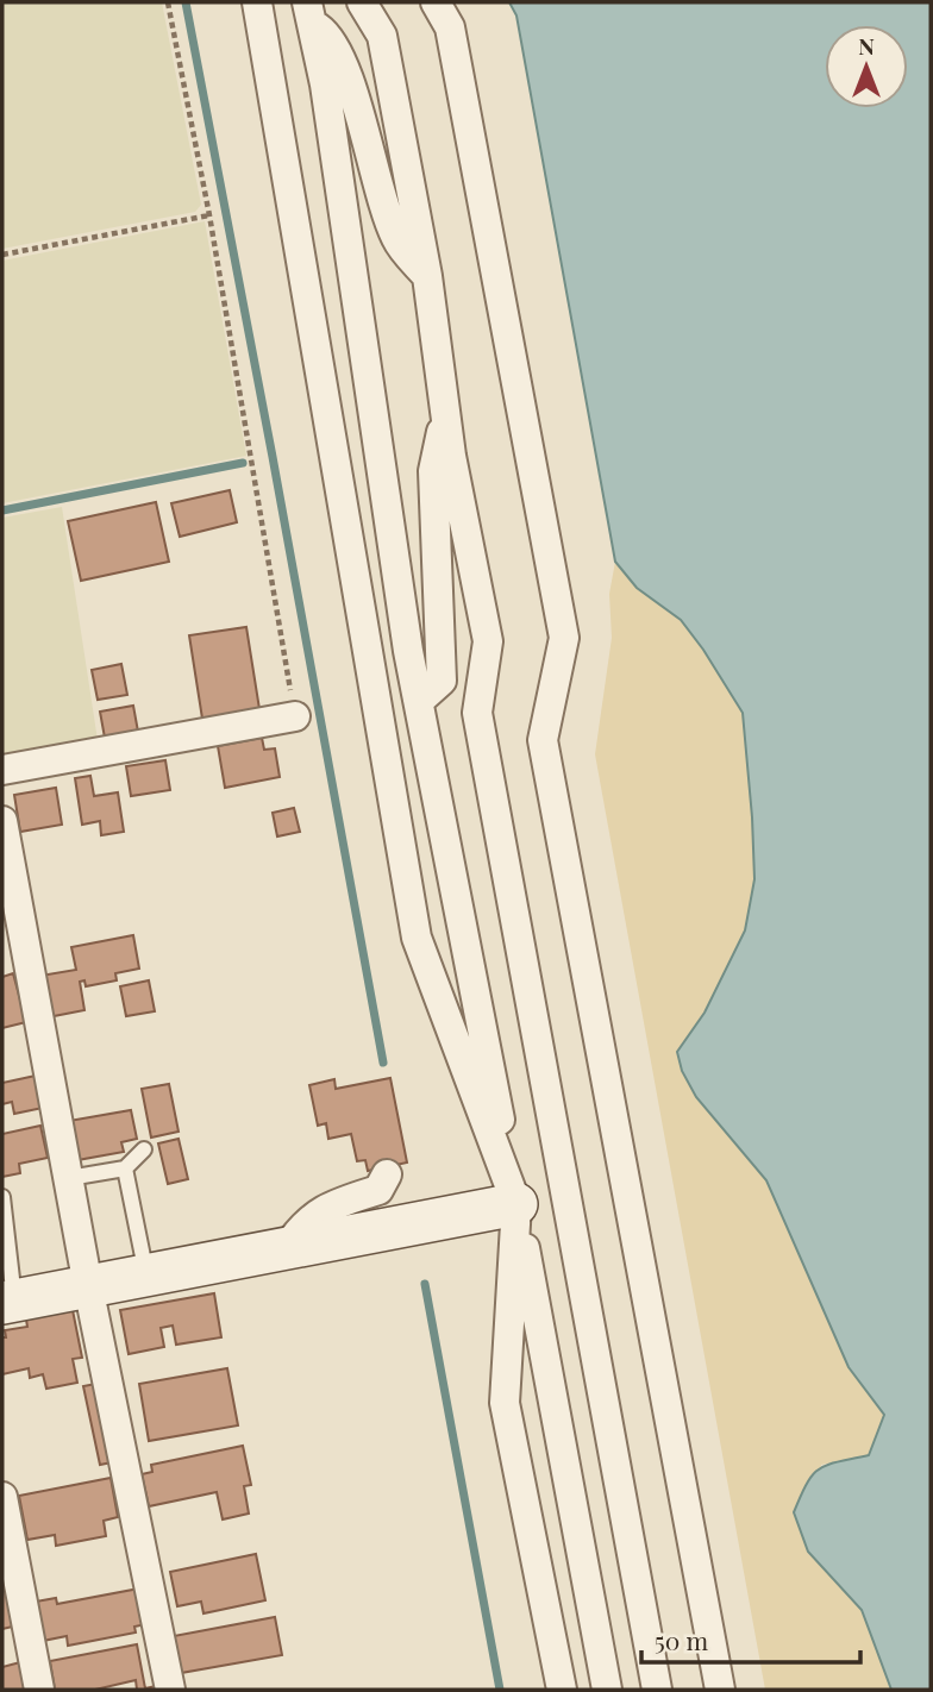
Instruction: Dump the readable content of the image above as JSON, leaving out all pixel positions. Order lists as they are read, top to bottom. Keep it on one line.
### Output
{"scale_bar":"50 m","north":"top"}
